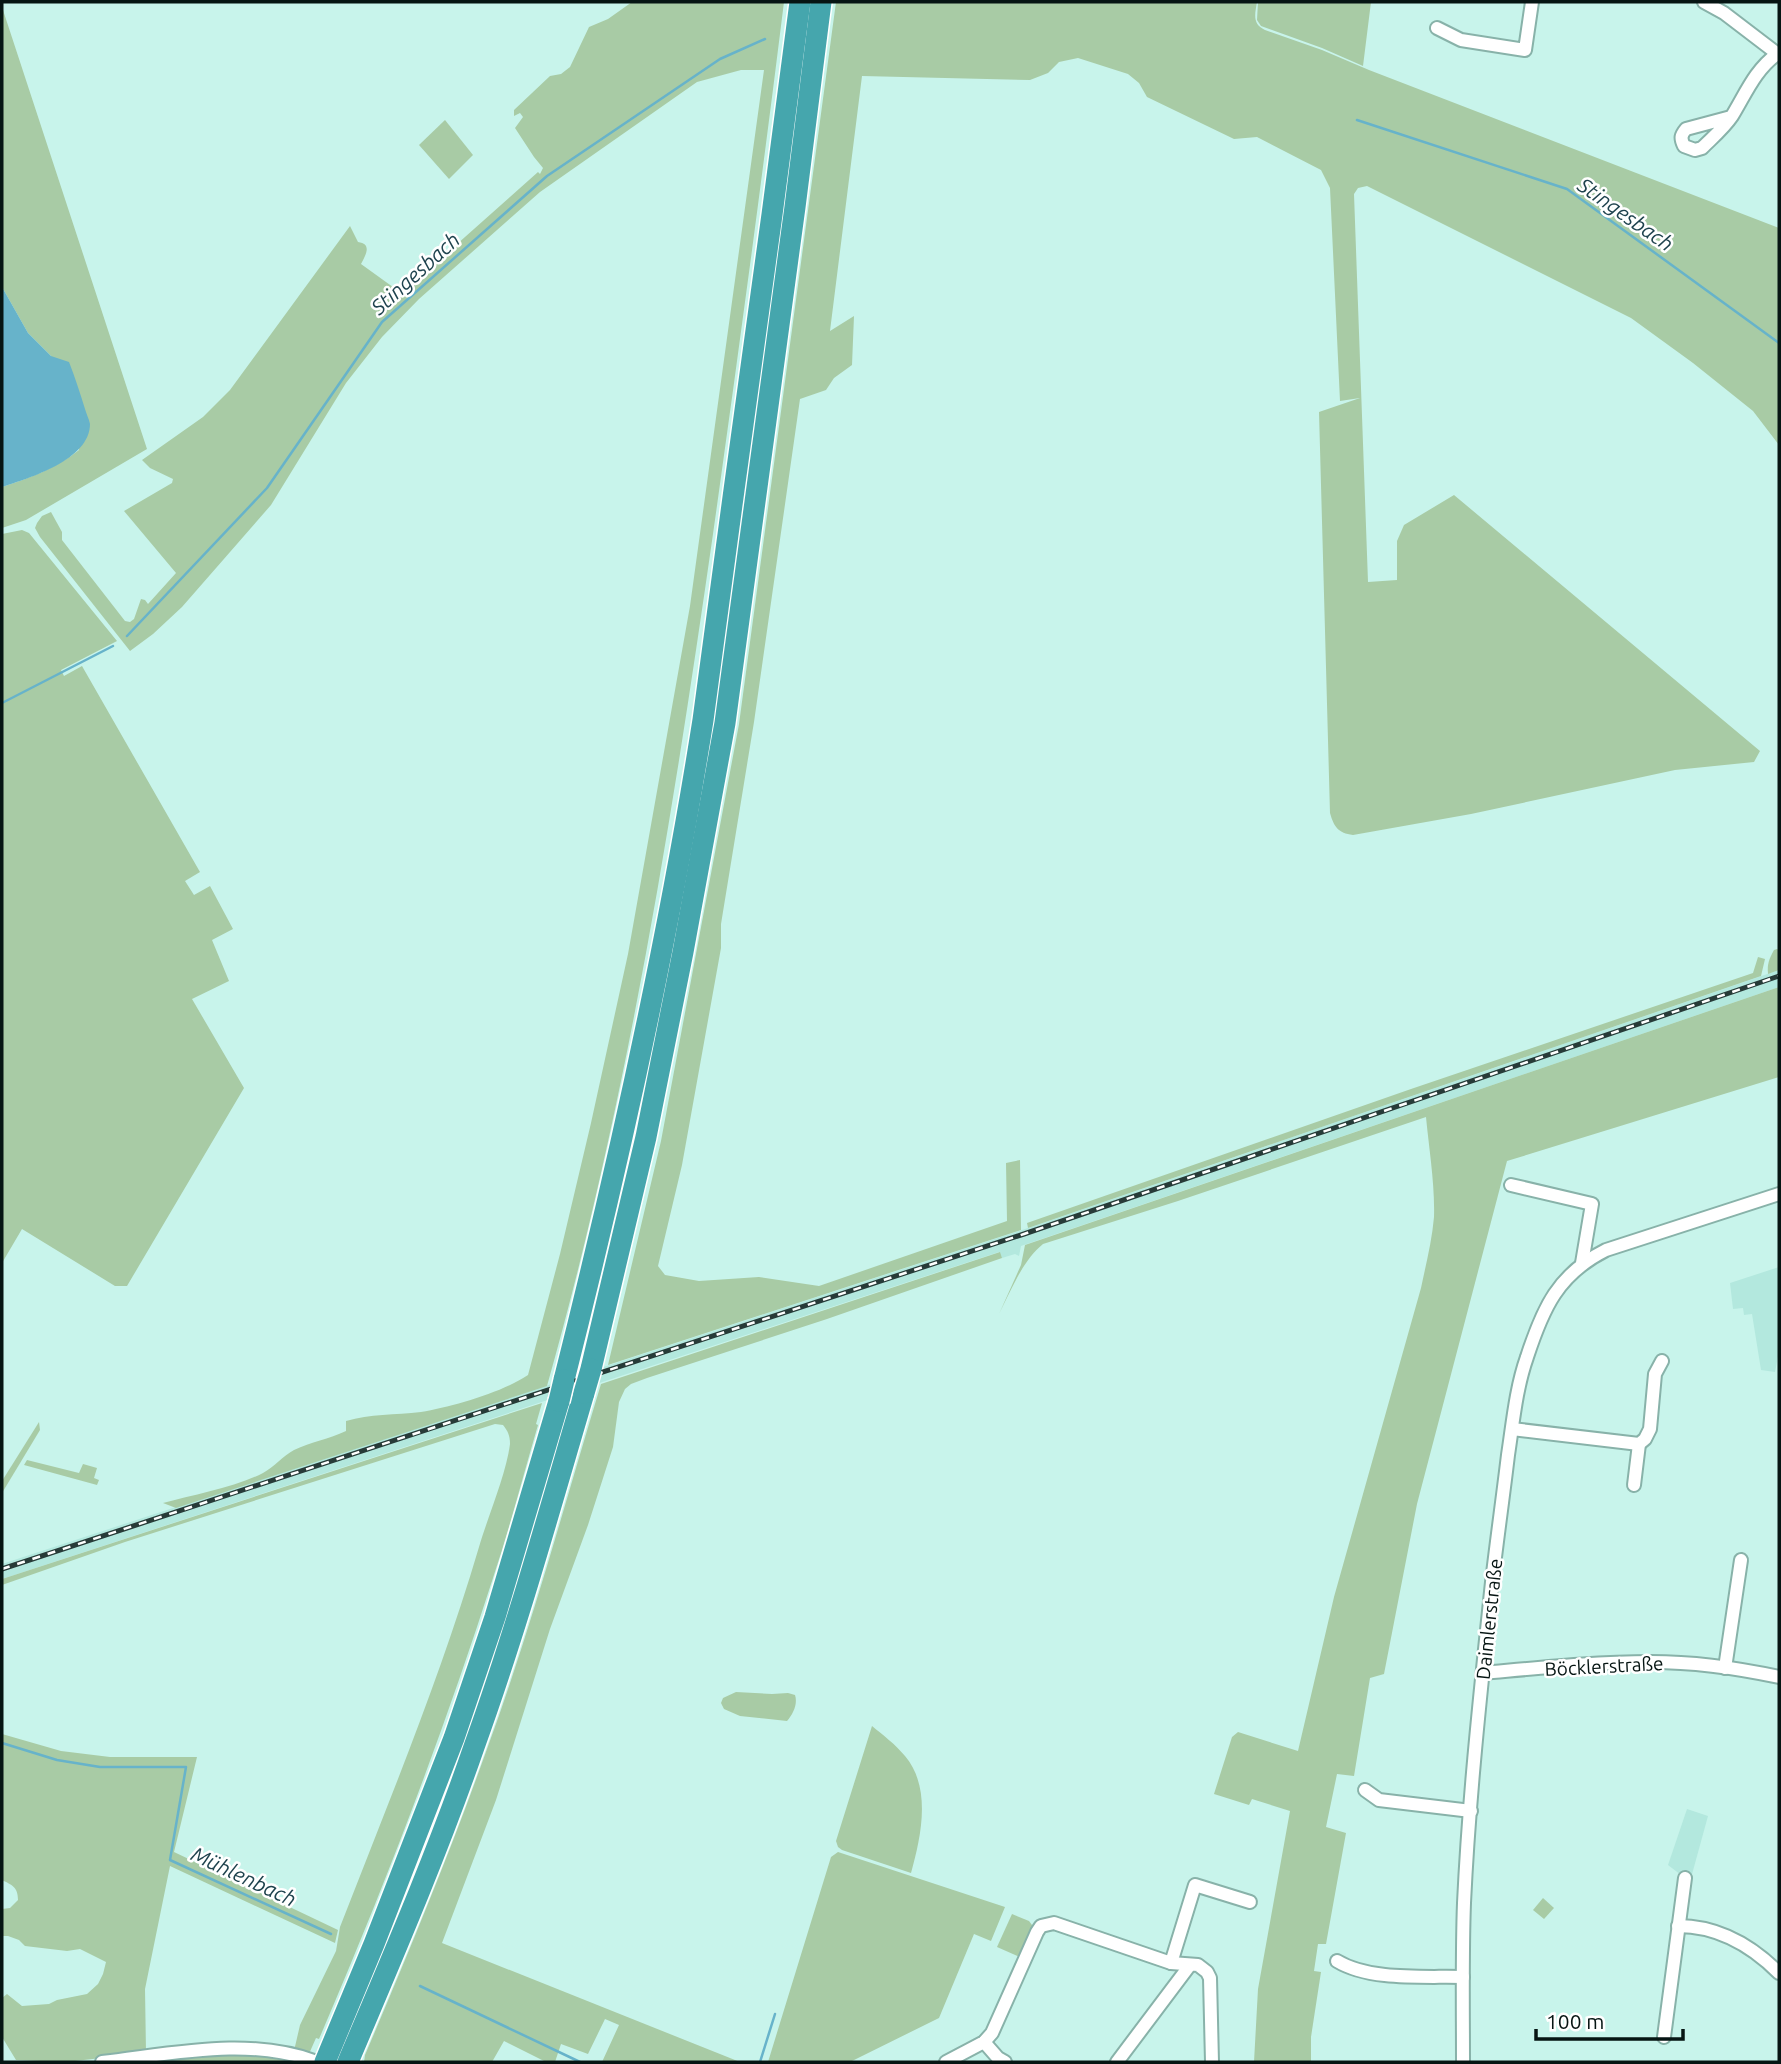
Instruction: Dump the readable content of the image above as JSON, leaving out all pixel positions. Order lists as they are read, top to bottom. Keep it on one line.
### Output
{"streets":{"street":["Daimlerstraße","Böcklerstraße"]},"crossings":[["Daimlerstraße","Böcklerstraße"]],"water":["Stingesbach","Mühlenbach"],"scale_bar":"100 m"}
